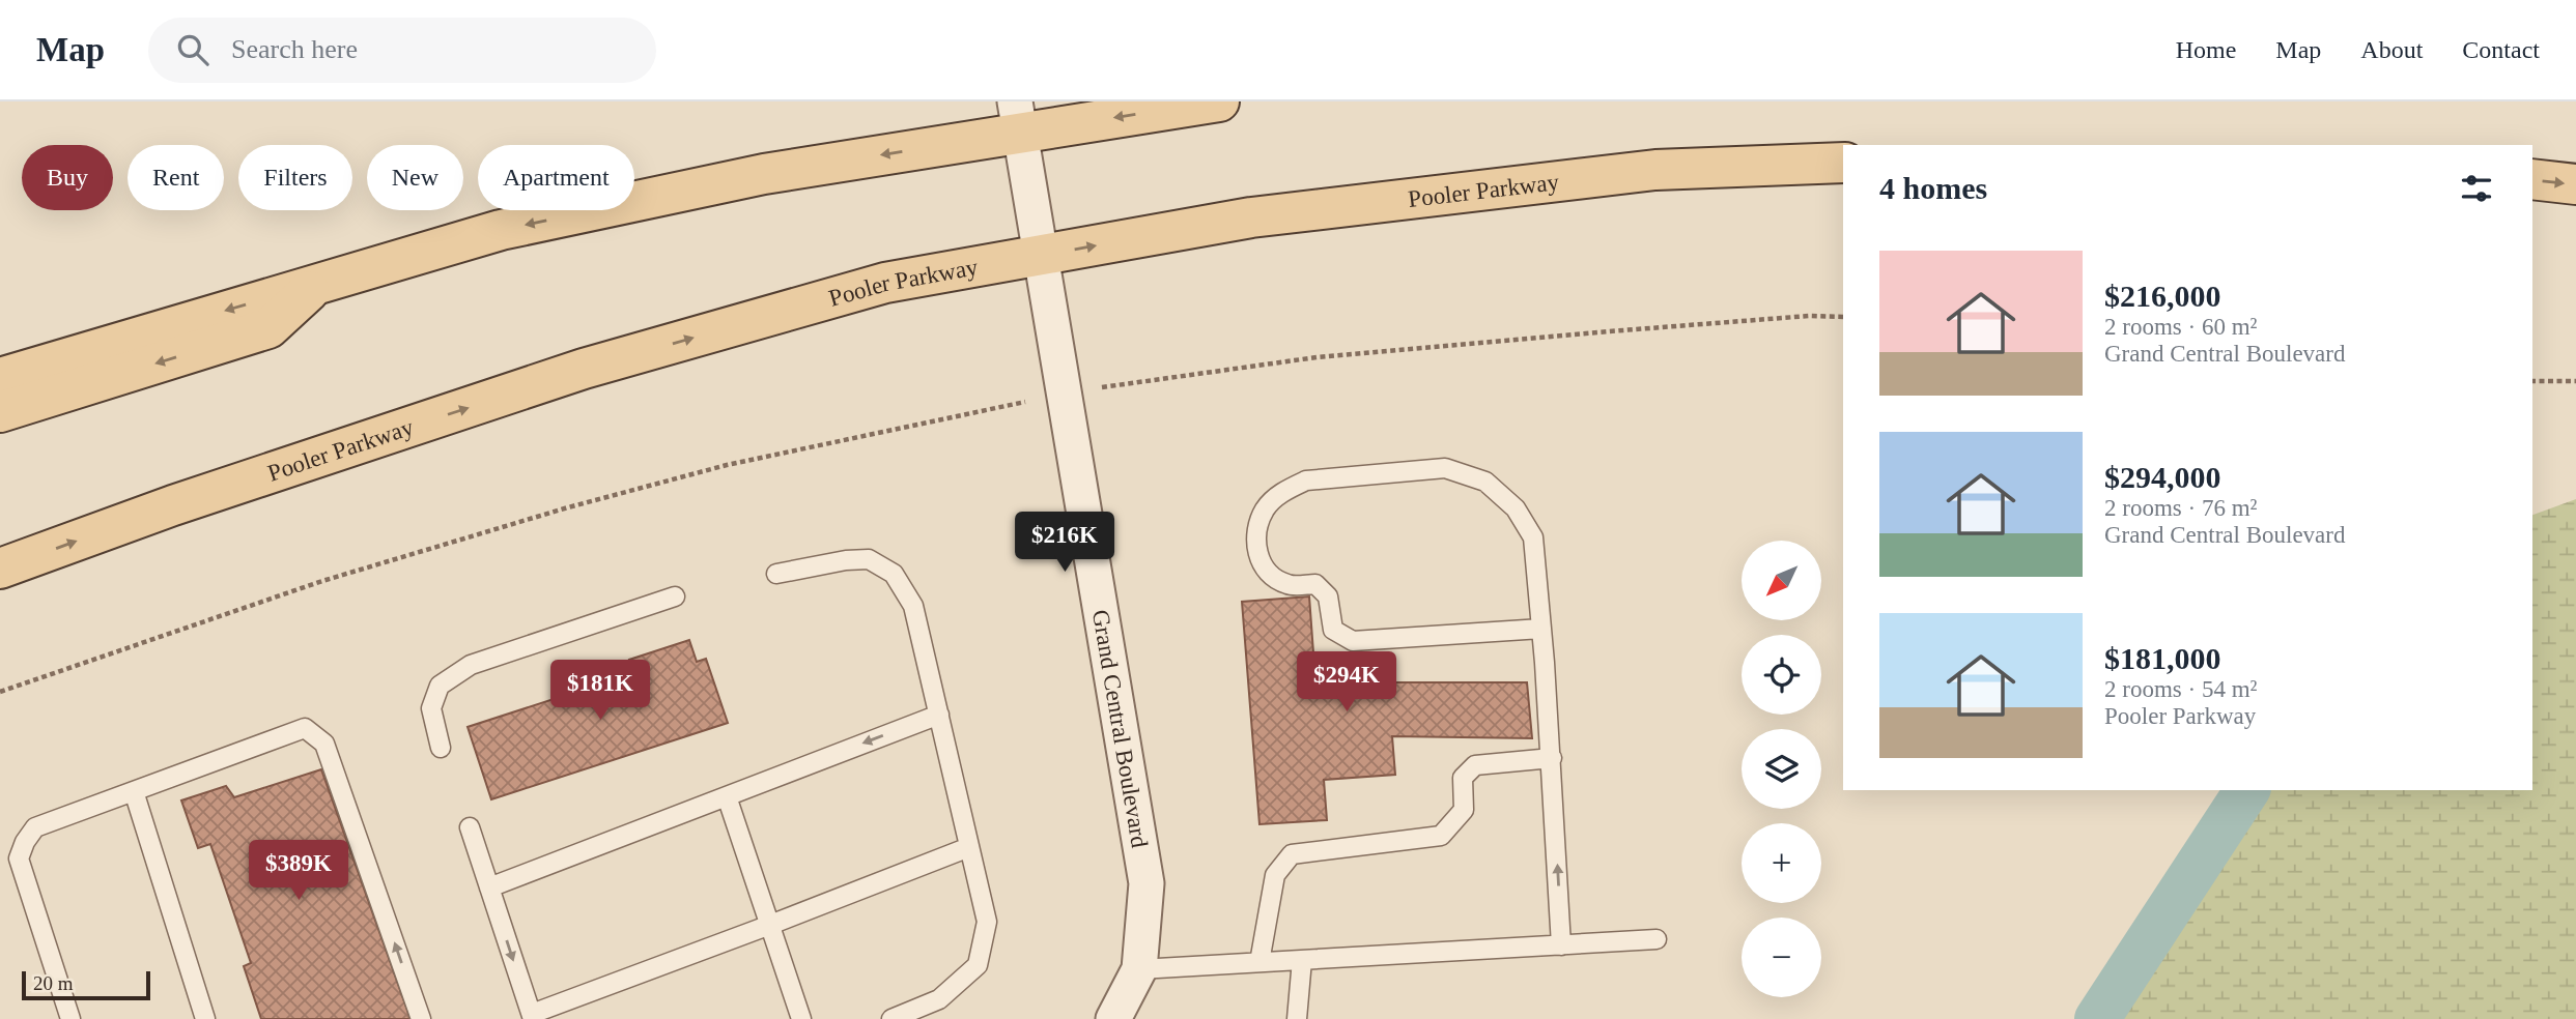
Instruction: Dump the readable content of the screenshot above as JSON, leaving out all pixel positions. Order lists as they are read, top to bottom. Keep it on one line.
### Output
{"streets":{"main road":["Pooler Parkway"],"street":["Grand Central Boulevard"]},"crossings":[["Pooler Parkway","Grand Central Boulevard"]],"scale_bar":"20 m","north":"bottom left","page":{"header":"Map","search":"Search here","nav":["Home","Map","About","Contact"],"chip":["Buy","Rent","Filters","New","Apartment"],"heading":"4 homes","list":[{"name":"$216,000","note":"2 rooms · 60 m² · Grand Central Boulevard"},{"name":"$294,000","note":"2 rooms · 76 m² · Grand Central Boulevard"},{"name":"$181,000","note":"2 rooms · 54 m² · Pooler Parkway"}],"price":["$216K","$294K","$181K","$389K"],"map_buttons":["+","−"],"scale":"20 m"}}
